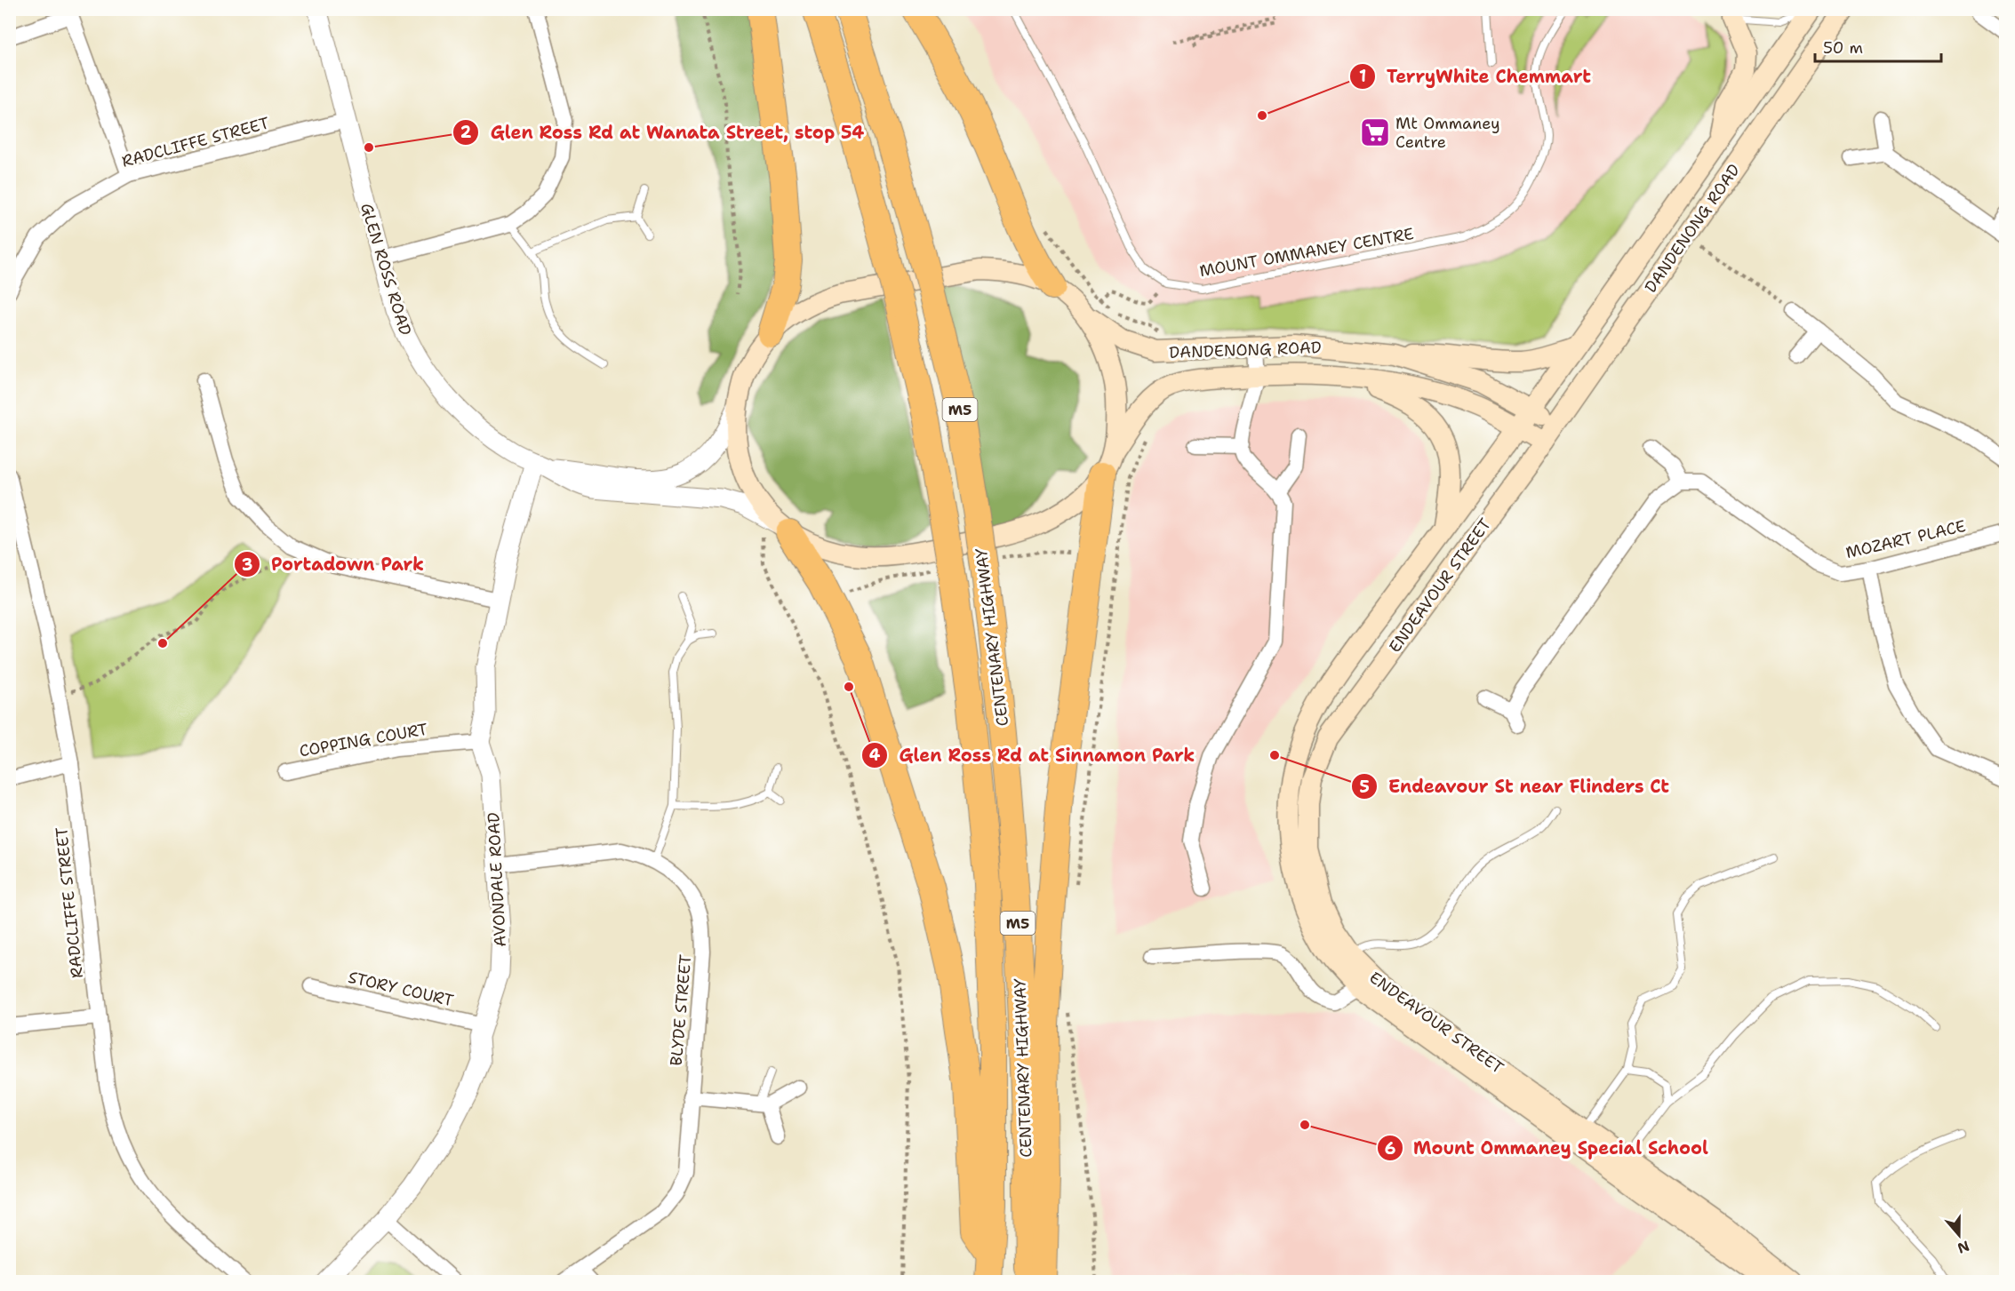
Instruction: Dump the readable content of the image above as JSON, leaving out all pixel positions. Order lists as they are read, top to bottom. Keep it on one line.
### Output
{"streets":{"highway":["M5","CENTENARY HIGHWAY"],"main road":["DANDENONG ROAD","ENDEAVOUR STREET"],"street":["RADCLIFFE STREET","GLEN ROSS ROAD","MOZART PLACE","COPPING COURT","AVONDALE ROAD","STORY COURT","BLYDE STREET"],"lane":["MOUNT OMMANEY CENTRE"]},"crossings":[["RADCLIFFE STREET","GLEN ROSS ROAD"],["DANDENONG ROAD","GLEN ROSS ROAD"],["DANDENONG ROAD","ENDEAVOUR STREET"],["COPPING COURT","AVONDALE ROAD"],["AVONDALE ROAD","STORY COURT"],["AVONDALE ROAD","BLYDE STREET"]],"places":{"other":["TerryWhite Chemmart","Glen Ross Rd at Wanata Street, stop 54","Portadown Park","Glen Ross Rd at Sinnamon Park","Endeavour St near Flinders Ct","Mount Ommaney Special School"],"supermarket":["Mt Ommaney Centre"]},"scale_bar":"50 m","north":"bottom"}
